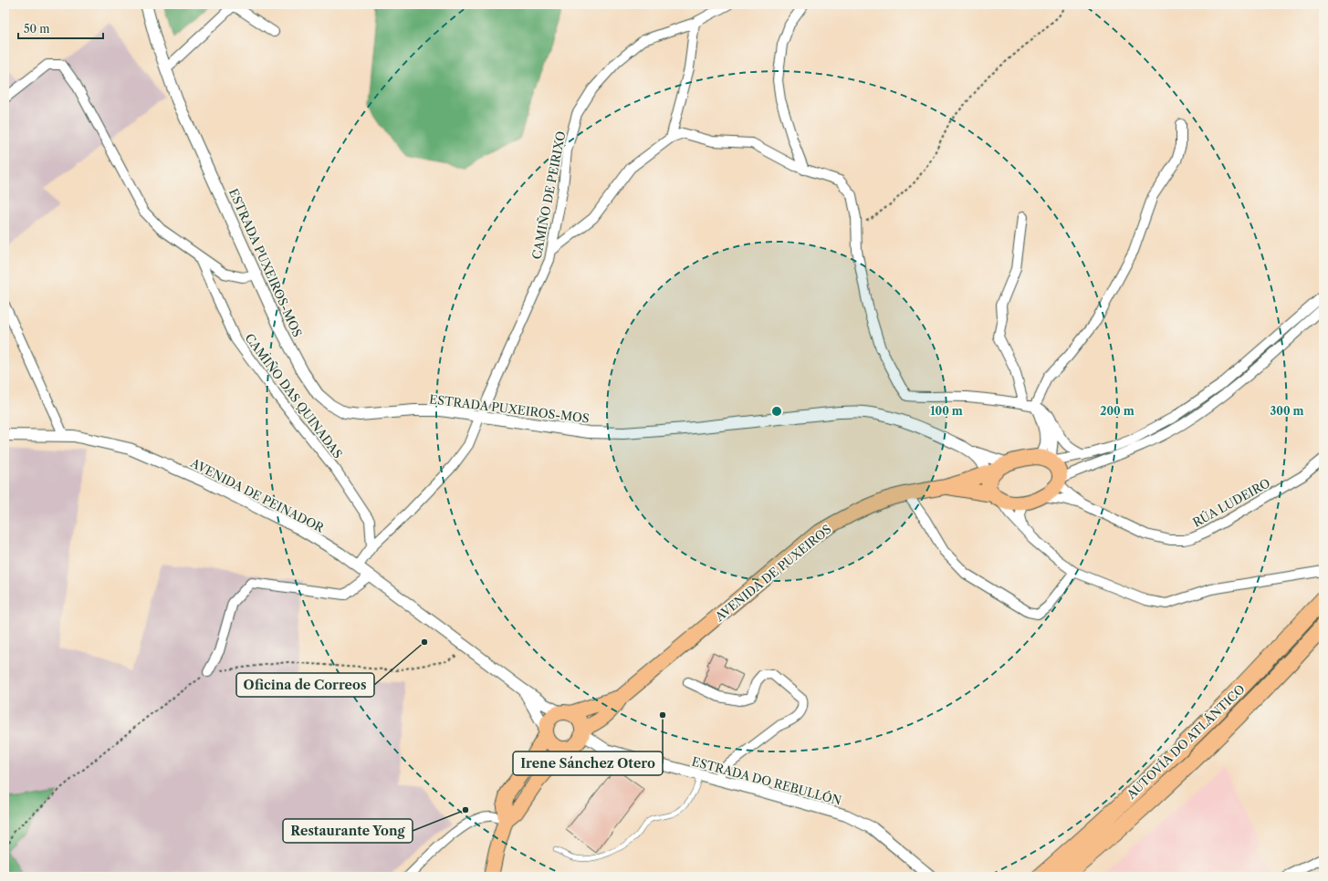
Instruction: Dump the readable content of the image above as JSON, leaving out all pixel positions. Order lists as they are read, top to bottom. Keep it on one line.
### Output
{"streets":{"highway":["AVENIDA DE PUXEIROS","AUTOVÍA DO ATLÁNTICO"],"street":["CAMIÑO DE PEIRIXO","ESTRADA PUXEIROS-MOS","CAMIÑO DAS QUINADAS","AVENIDA DE PEINADOR","RÚA LUDEIRO","ESTRADA DO REBULLÓN"]},"crossings":[["CAMIÑO DE PEIRIXO","ESTRADA PUXEIROS-MOS"],["CAMIÑO DE PEIRIXO","CAMIÑO DAS QUINADAS"],["CAMIÑO DE PEIRIXO","AVENIDA DE PEINADOR"],["ESTRADA PUXEIROS-MOS","RÚA LUDEIRO"],["AVENIDA DE PEINADOR","AVENIDA DE PUXEIROS"],["AVENIDA DE PEINADOR","ESTRADA DO REBULLÓN"],["AVENIDA DE PUXEIROS","ESTRADA DO REBULLÓN"]],"places":["Oficina de Correos","Irene Sánchez Otero","Restaurante Yong"],"scale_bar":"50 m","rings":["100 m","200 m","300 m"]}
